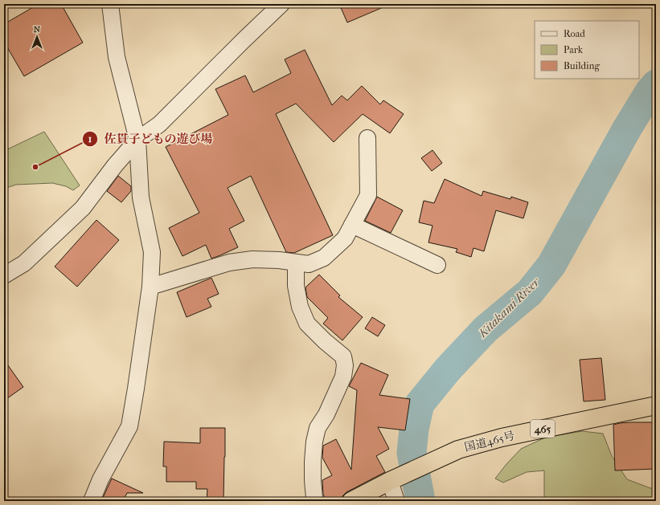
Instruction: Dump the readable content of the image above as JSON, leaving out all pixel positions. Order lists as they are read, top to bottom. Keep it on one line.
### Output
{"streets":{"highway":["465","国道465号"]},"water":["Kitakami River"],"places":["佐貫子どもの遊び場"],"legend":["Road","Park","Building"],"north":"top"}
